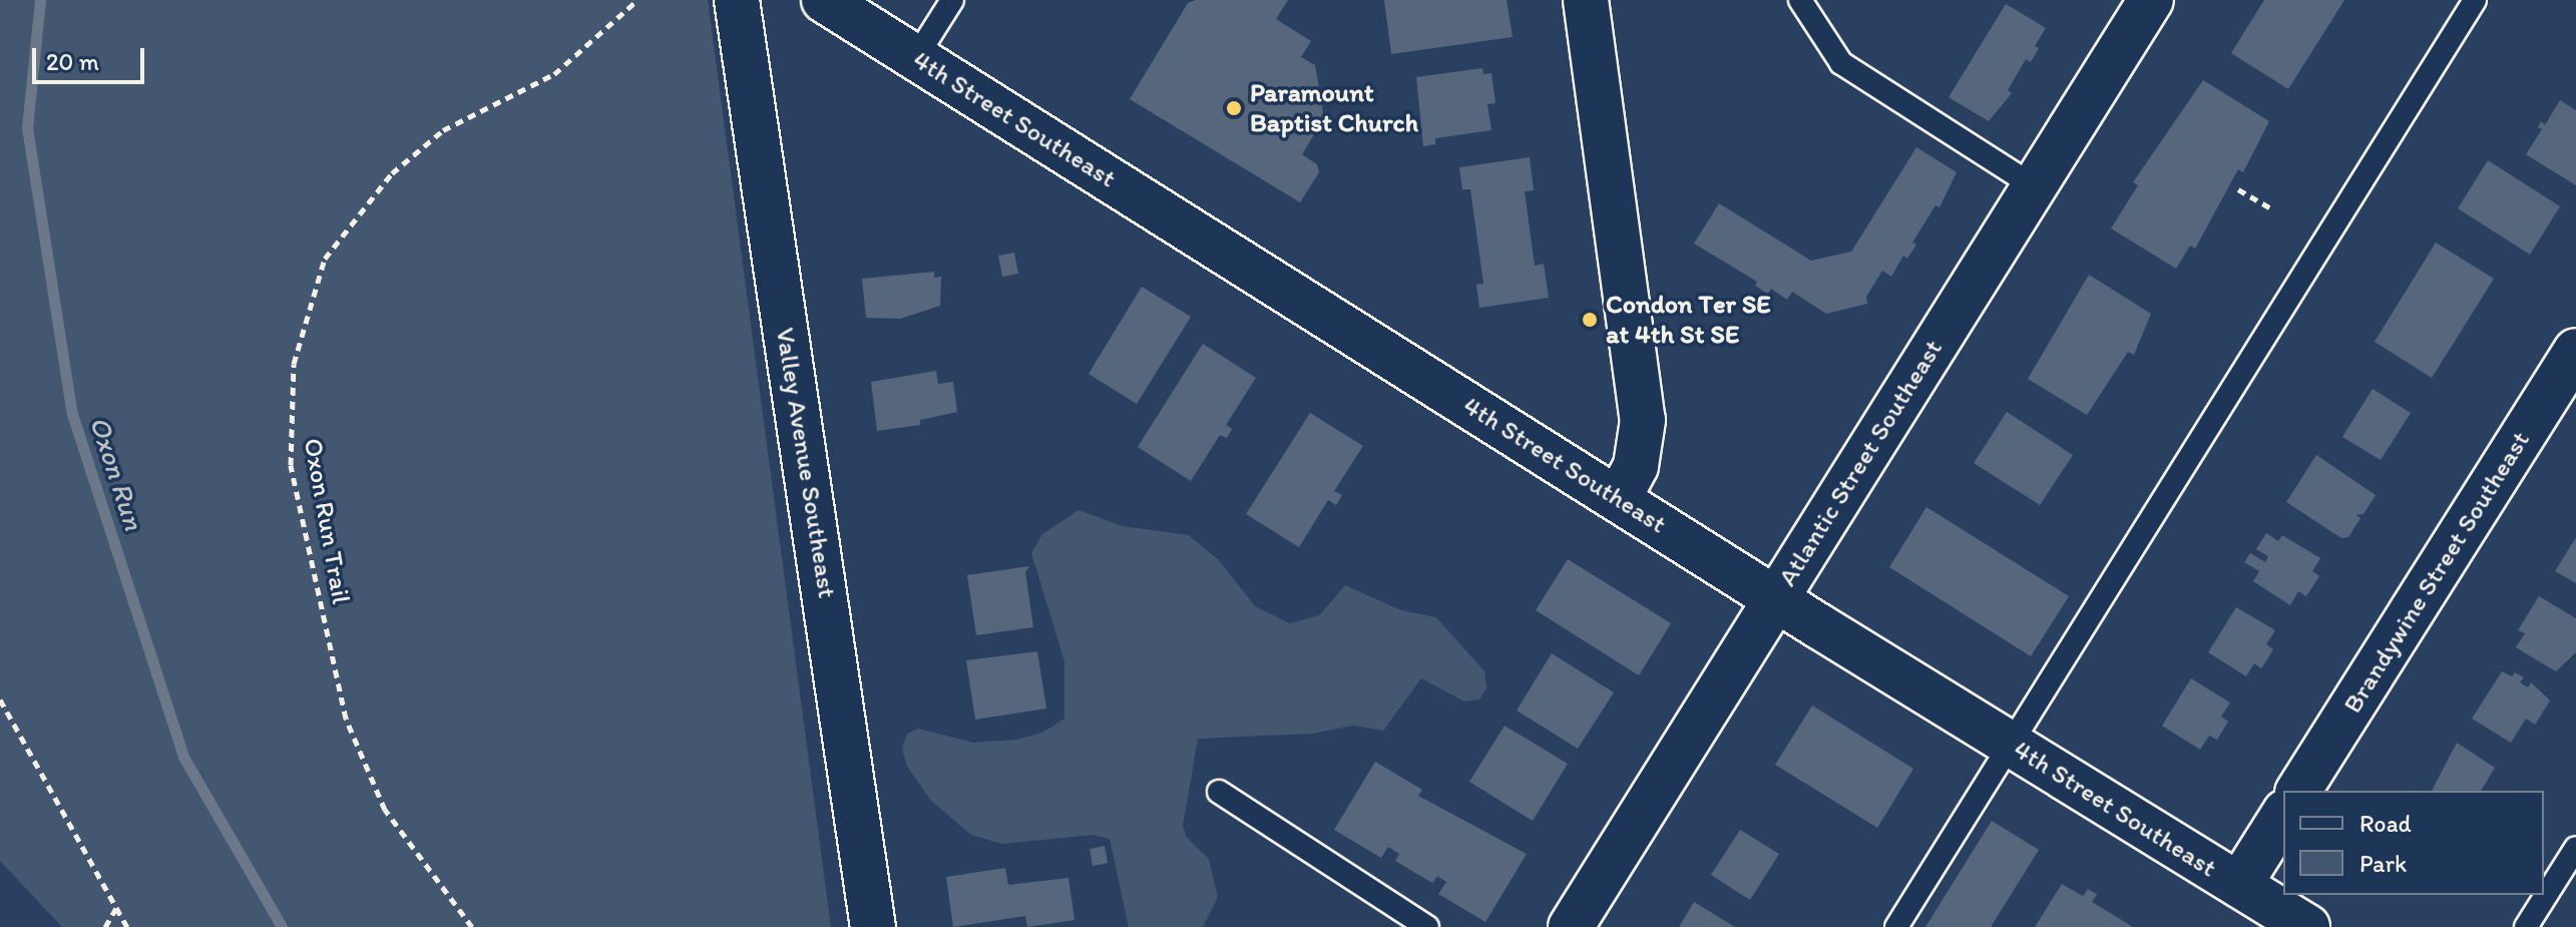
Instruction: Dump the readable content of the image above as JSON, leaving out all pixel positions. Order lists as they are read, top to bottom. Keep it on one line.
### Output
{"streets":{"street":["4th Street Southeast","Valley Avenue Southeast","Atlantic Street Southeast","Brandywine Street Southeast"],"path":["Oxon Run Trail"]},"crossings":[["4th Street Southeast","Atlantic Street Southeast"]],"water":["Oxon Run"],"places":["Paramount Baptist Church","Condon Ter SE at 4th St SE"],"legend":["Road","Park"],"scale_bar":"20 m"}
